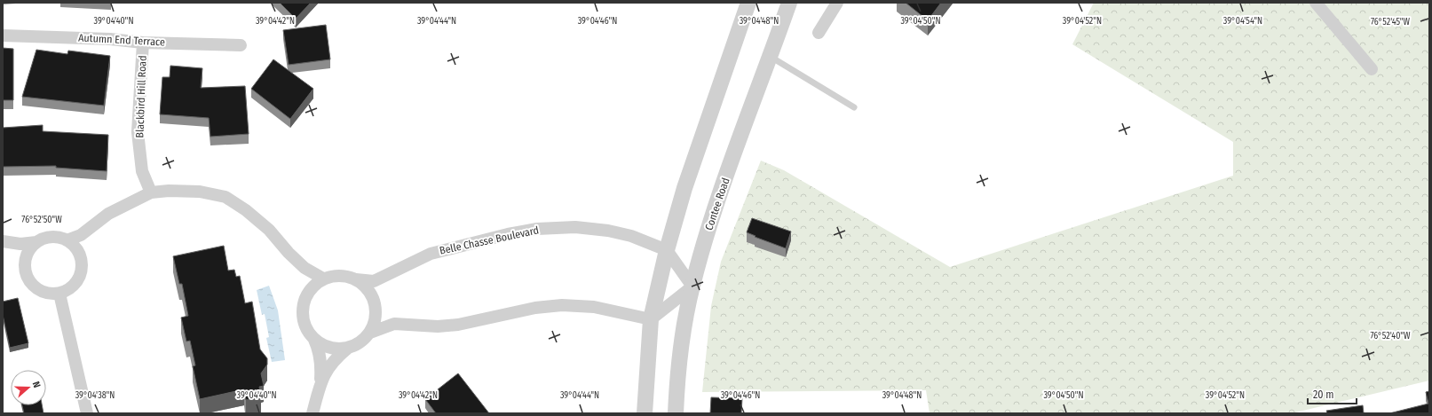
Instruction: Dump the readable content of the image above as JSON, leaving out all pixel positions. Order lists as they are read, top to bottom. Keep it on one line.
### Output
{"streets":{"street":["Autumn End Terrace","Blackbird Hill Road","Contee Road","Belle Chasse Boulevard"]},"crossings":[["Autumn End Terrace","Blackbird Hill Road"]],"scale_bar":"20 m","north":"right","coordinates":["39°04'50\"N","39°04'52\"N","39°04'54\"N","39°04'40\"N","39°04'42\"N","39°04'44\"N","39°04'46\"N","39°04'48\"N","76°52'45\"W","76°52'50\"W","76°52'40\"W","39°04'38\"N"]}
